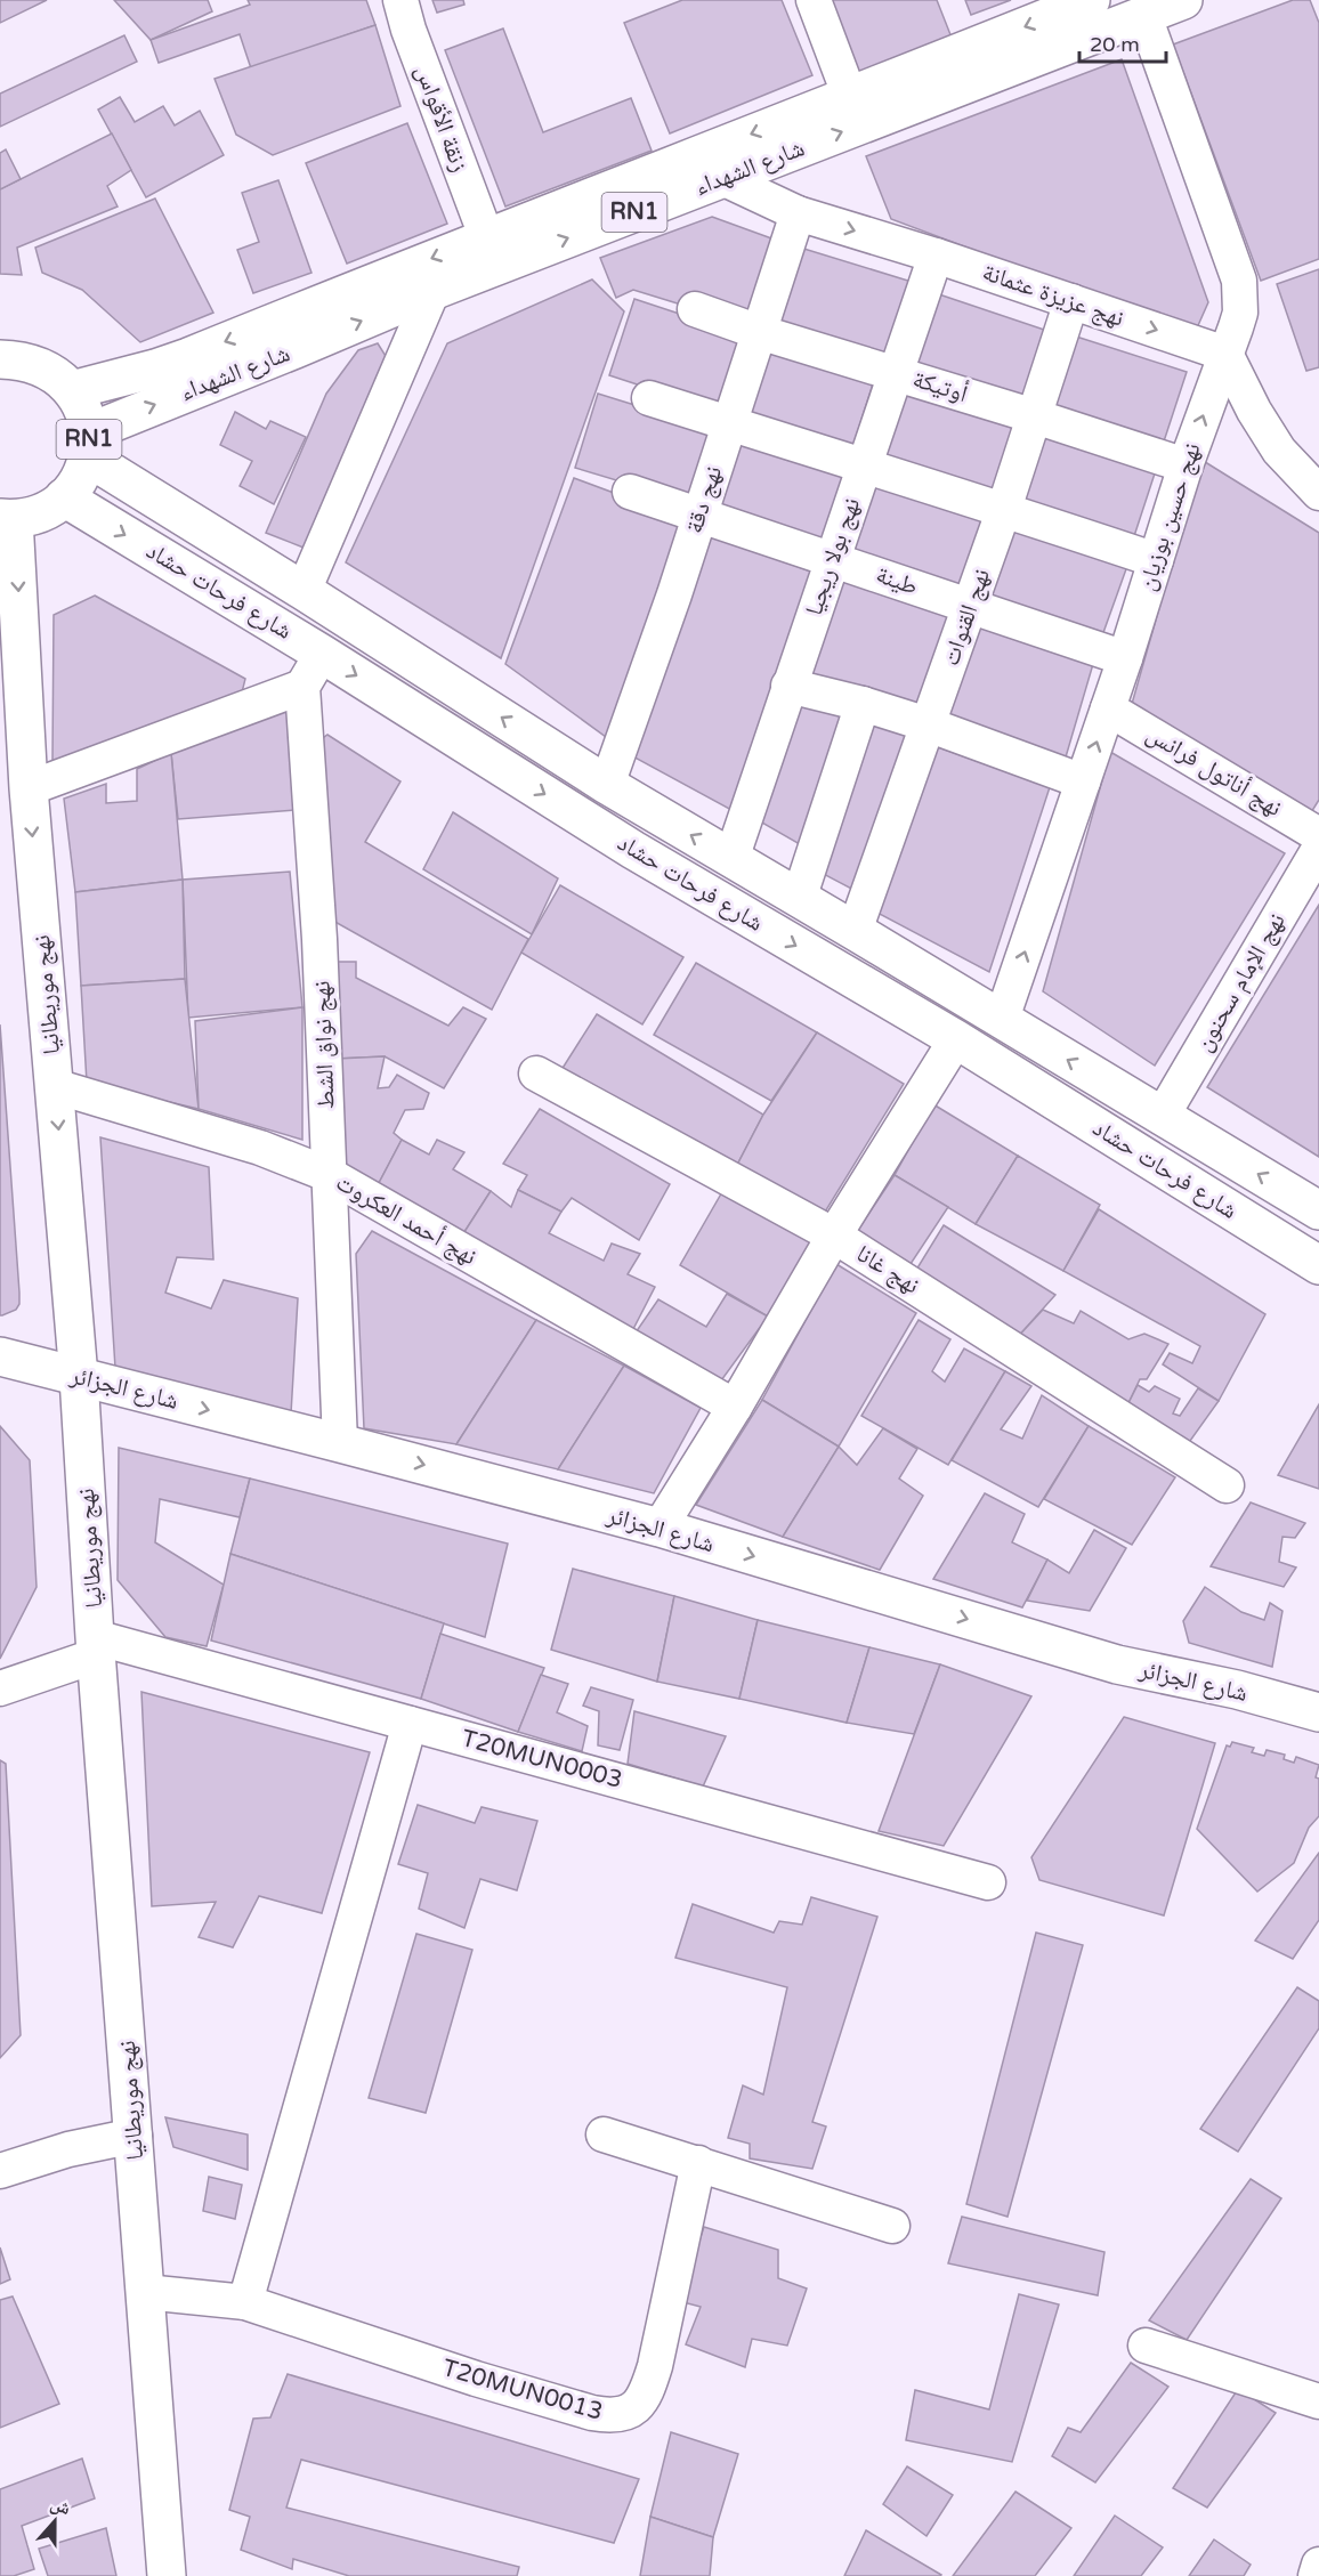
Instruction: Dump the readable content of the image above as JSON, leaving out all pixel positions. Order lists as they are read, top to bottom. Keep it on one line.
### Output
{"streets":{"main road":["شارع الشهداء","RN1","شارع فرحات حشاد","نهج موريطانيا","شارع الجزائر"],"street":["زنقة الأقواس","نهج عزيزة عثمانة","أوتيكة","نهج دقة","نهج حسين بوزيان","نهج بولا ريجيا","طينة","نهج القنوات","نهج أناتول فرانس","نهج الإمام سحنون","نهج نواق الشط","نهج أحمد العكروت","نهج غانا","T20MUN0003","T20MUN0013"]},"crossings":[["زنقة الأقواس","شارع الشهداء"],["شارع الشهداء","RN1"],["شارع الشهداء","نهج عزيزة عثمانة"],["شارع الشهداء","نهج حسين بوزيان"],["شارع الشهداء","شارع فرحات حشاد"],["RN1","شارع فرحات حشاد"],["RN1","نهج موريطانيا"],["نهج عزيزة عثمانة","نهج دقة"],["نهج عزيزة عثمانة","نهج حسين بوزيان"],["نهج عزيزة عثمانة","نهج بولا ريجيا"],["نهج عزيزة عثمانة","نهج القنوات"],["أوتيكة","نهج دقة"],["أوتيكة","نهج حسين بوزيان"],["أوتيكة","نهج بولا ريجيا"],["أوتيكة","نهج القنوات"],["نهج دقة","طينة"],["نهج دقة","شارع فرحات حشاد"],["نهج حسين بوزيان","طينة"],["نهج حسين بوزيان","شارع فرحات حشاد"],["نهج حسين بوزيان","نهج أناتول فرانس"],["نهج بولا ريجيا","طينة"],["نهج بولا ريجيا","شارع فرحات حشاد"],["طينة","نهج القنوات"],["شارع فرحات حشاد","نهج القنوات"],["شارع فرحات حشاد","نهج الإمام سحنون"],["نهج موريطانيا","نهج أحمد العكروت"],["نهج موريطانيا","شارع الجزائر"],["نهج موريطانيا","T20MUN0003"],["نهج موريطانيا","T20MUN0013"],["نهج نواق الشط","نهج أحمد العكروت"],["نهج نواق الشط","شارع الجزائر"]],"one_way":["نهج موريطانيا","شارع الجزائر"],"scale_bar":"20 m","north":"top"}
